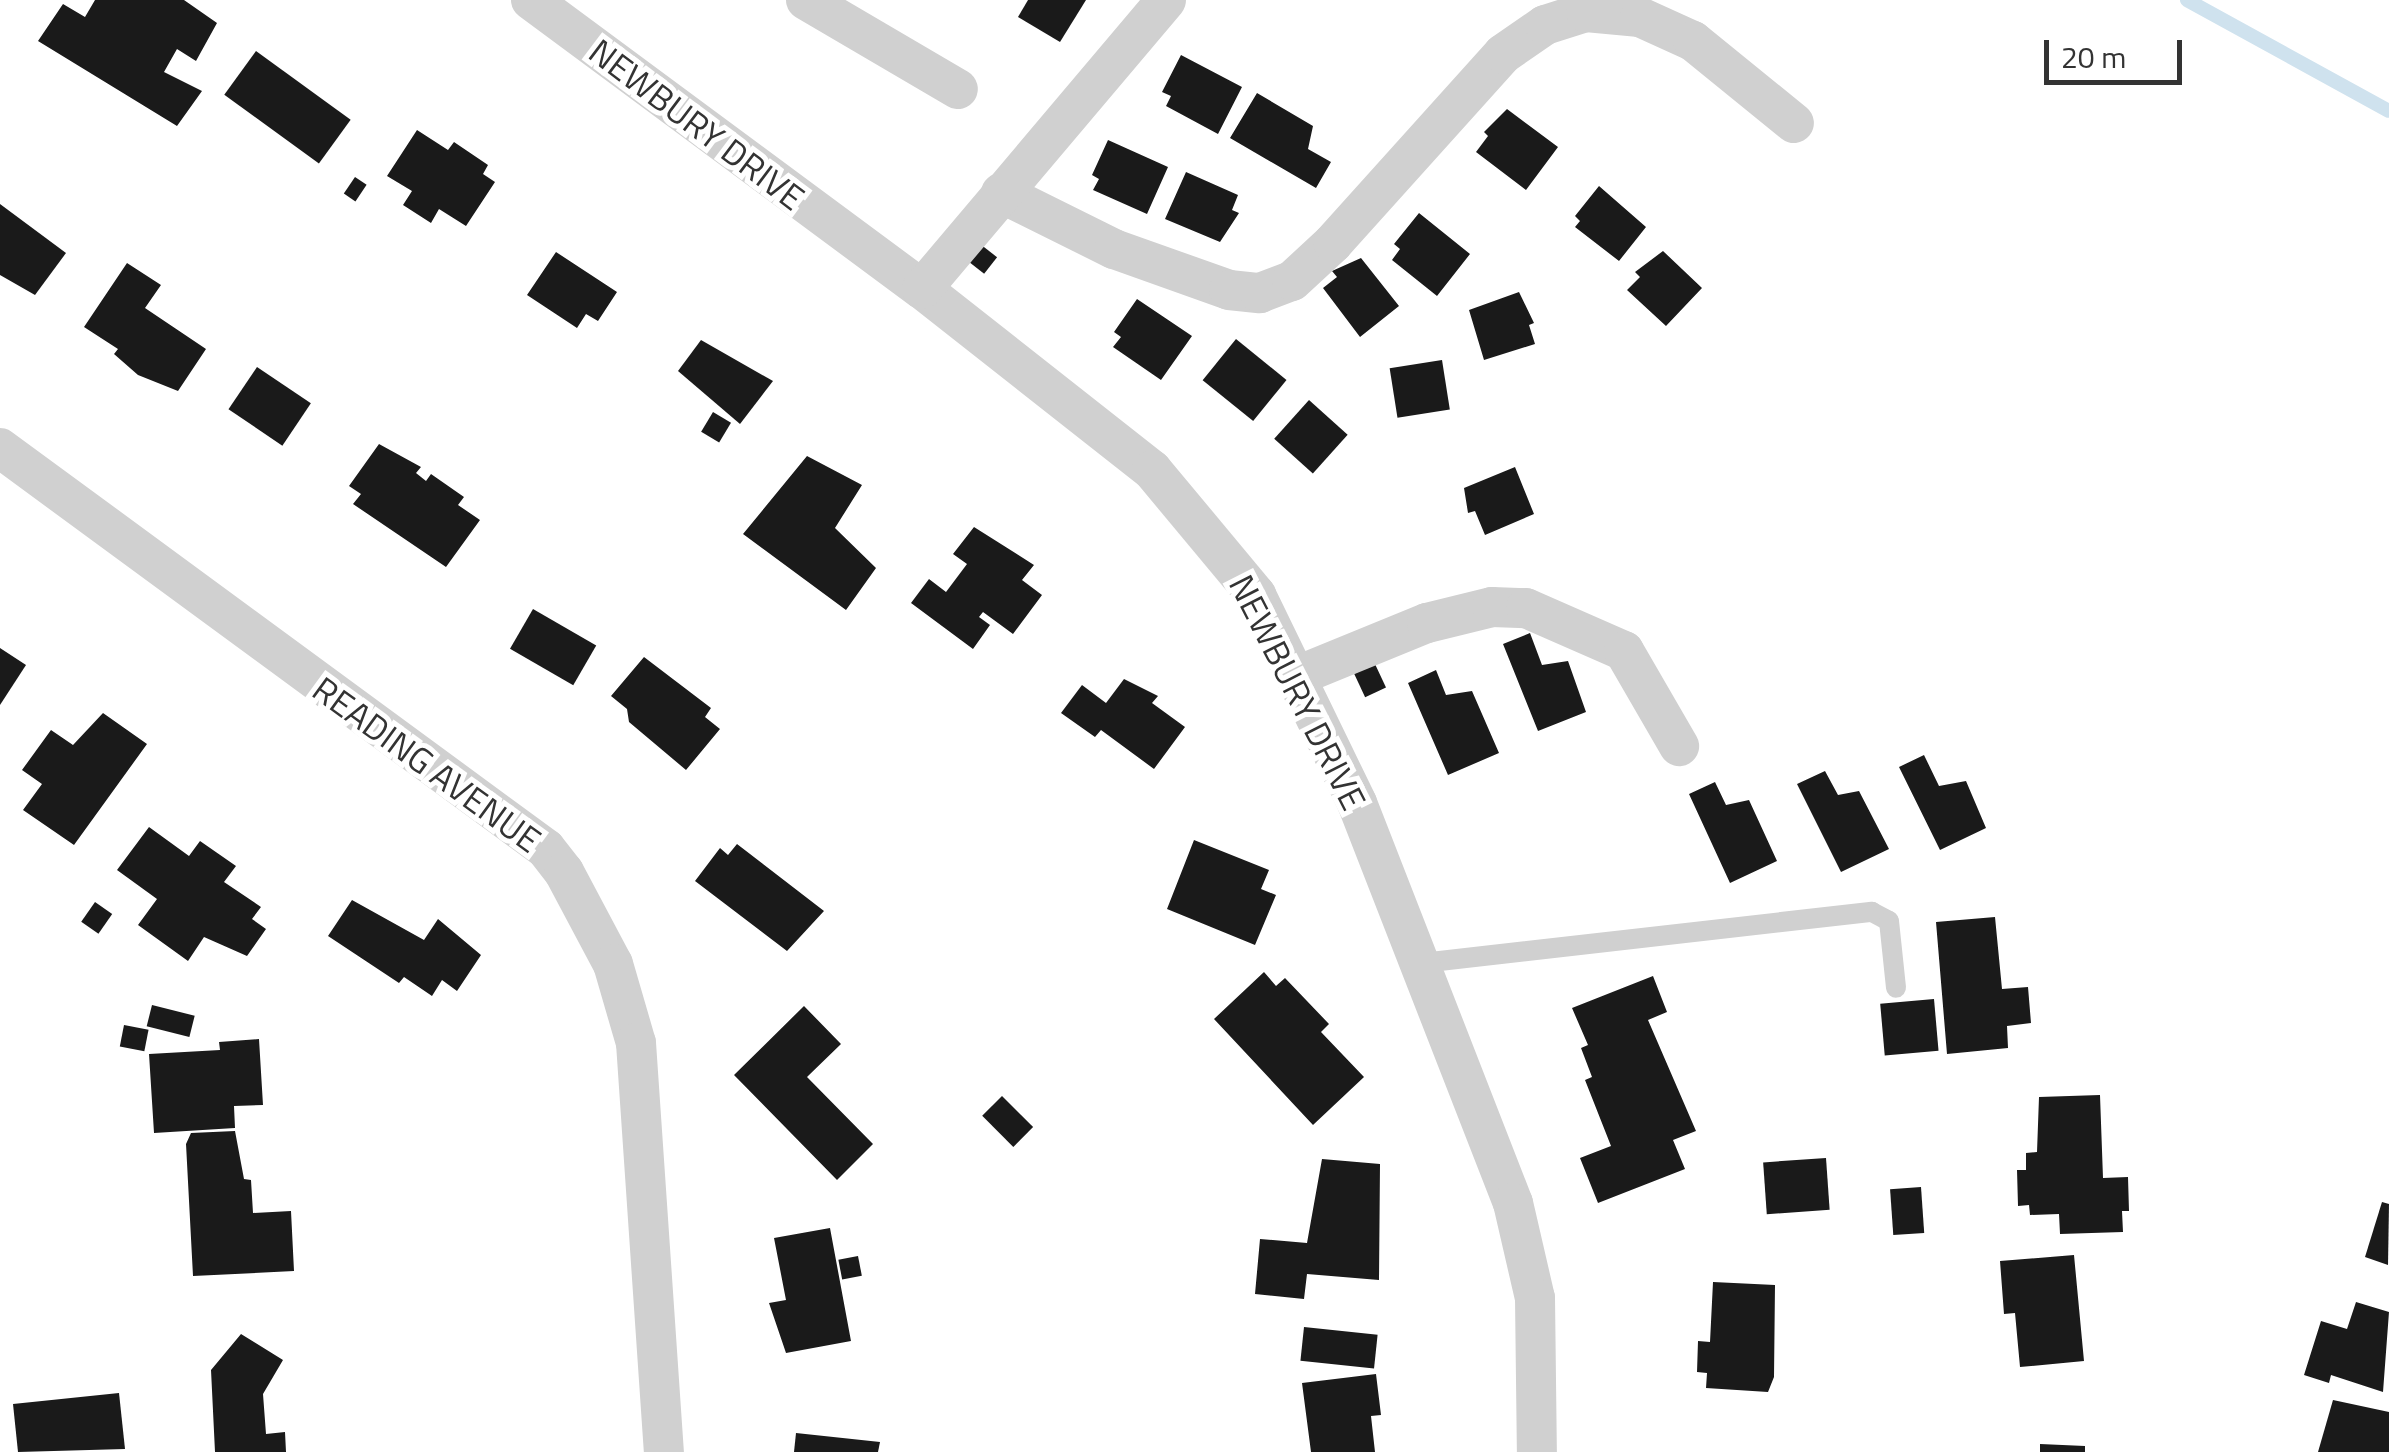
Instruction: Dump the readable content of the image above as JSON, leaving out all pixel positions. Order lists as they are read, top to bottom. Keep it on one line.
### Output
{"streets":{"street":["NEWBURY DRIVE","READING AVENUE"]},"scale_bar":"20 m"}
